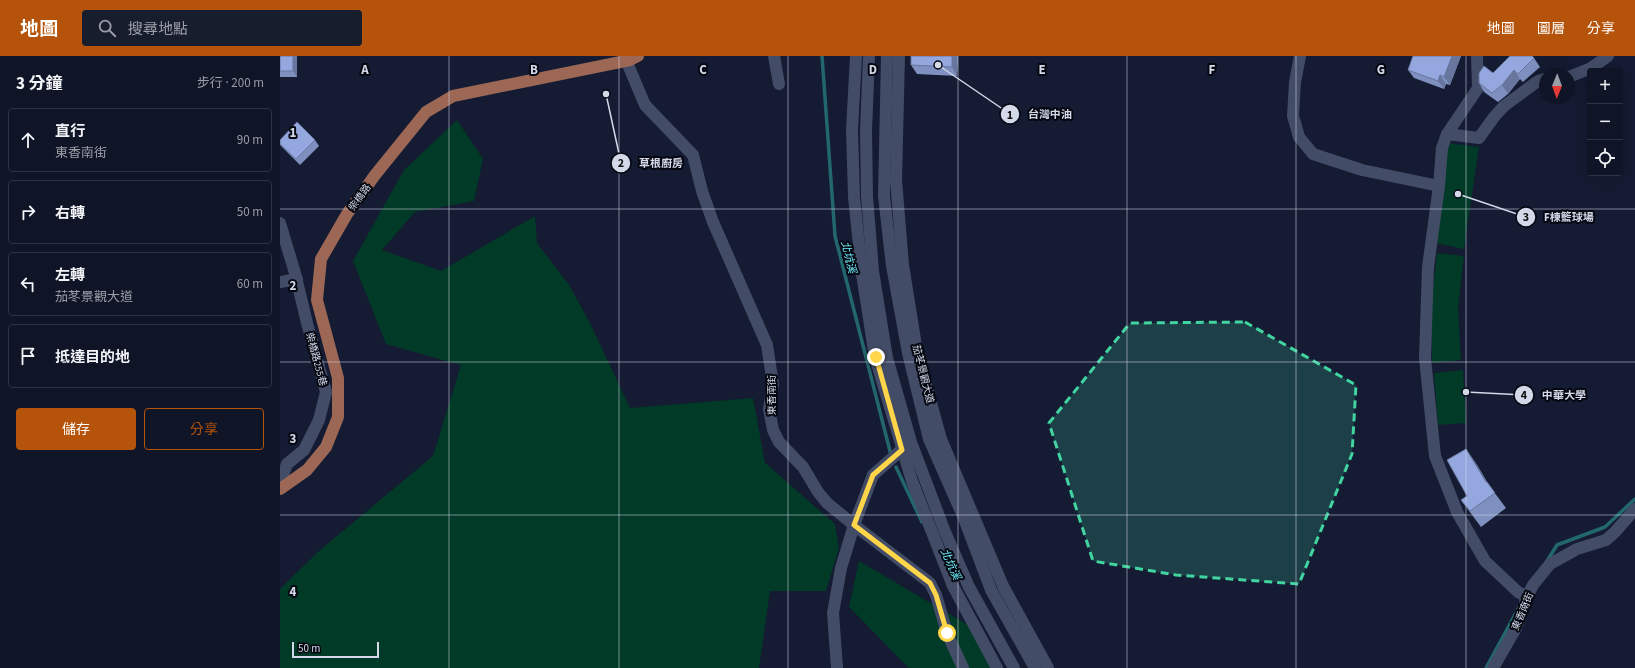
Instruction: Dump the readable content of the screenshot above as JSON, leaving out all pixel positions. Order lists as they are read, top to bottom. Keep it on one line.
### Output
{"streets":{"main road":["柴橋路"],"street":["柴橋路255巷","茄苳景觀大道","東香南街"]},"crossings":[["柴橋路","東香南街"]],"water":["北坑溪"],"places":["台灣中油","草根廚房","F棟籃球場","中華大學"],"scale_bar":"50 m","north":"bottom","page":{"header":"地圖","search":"搜尋地點","nav":["地圖","圖層","分享"],"heading":["3 分鐘","步行 · 200 m"],"map_buttons":["+","−"],"list":[["直行","東香南街","90 m"],["右轉","50 m"],["左轉","茄苳景觀大道","60 m"],"抵達目的地"],"buttons":["儲存","分享"],"scale":"50 m"},"grid":{"columns":["A","B","C","D","E","F","G"],"rows":["1","2","3","4"]}}
